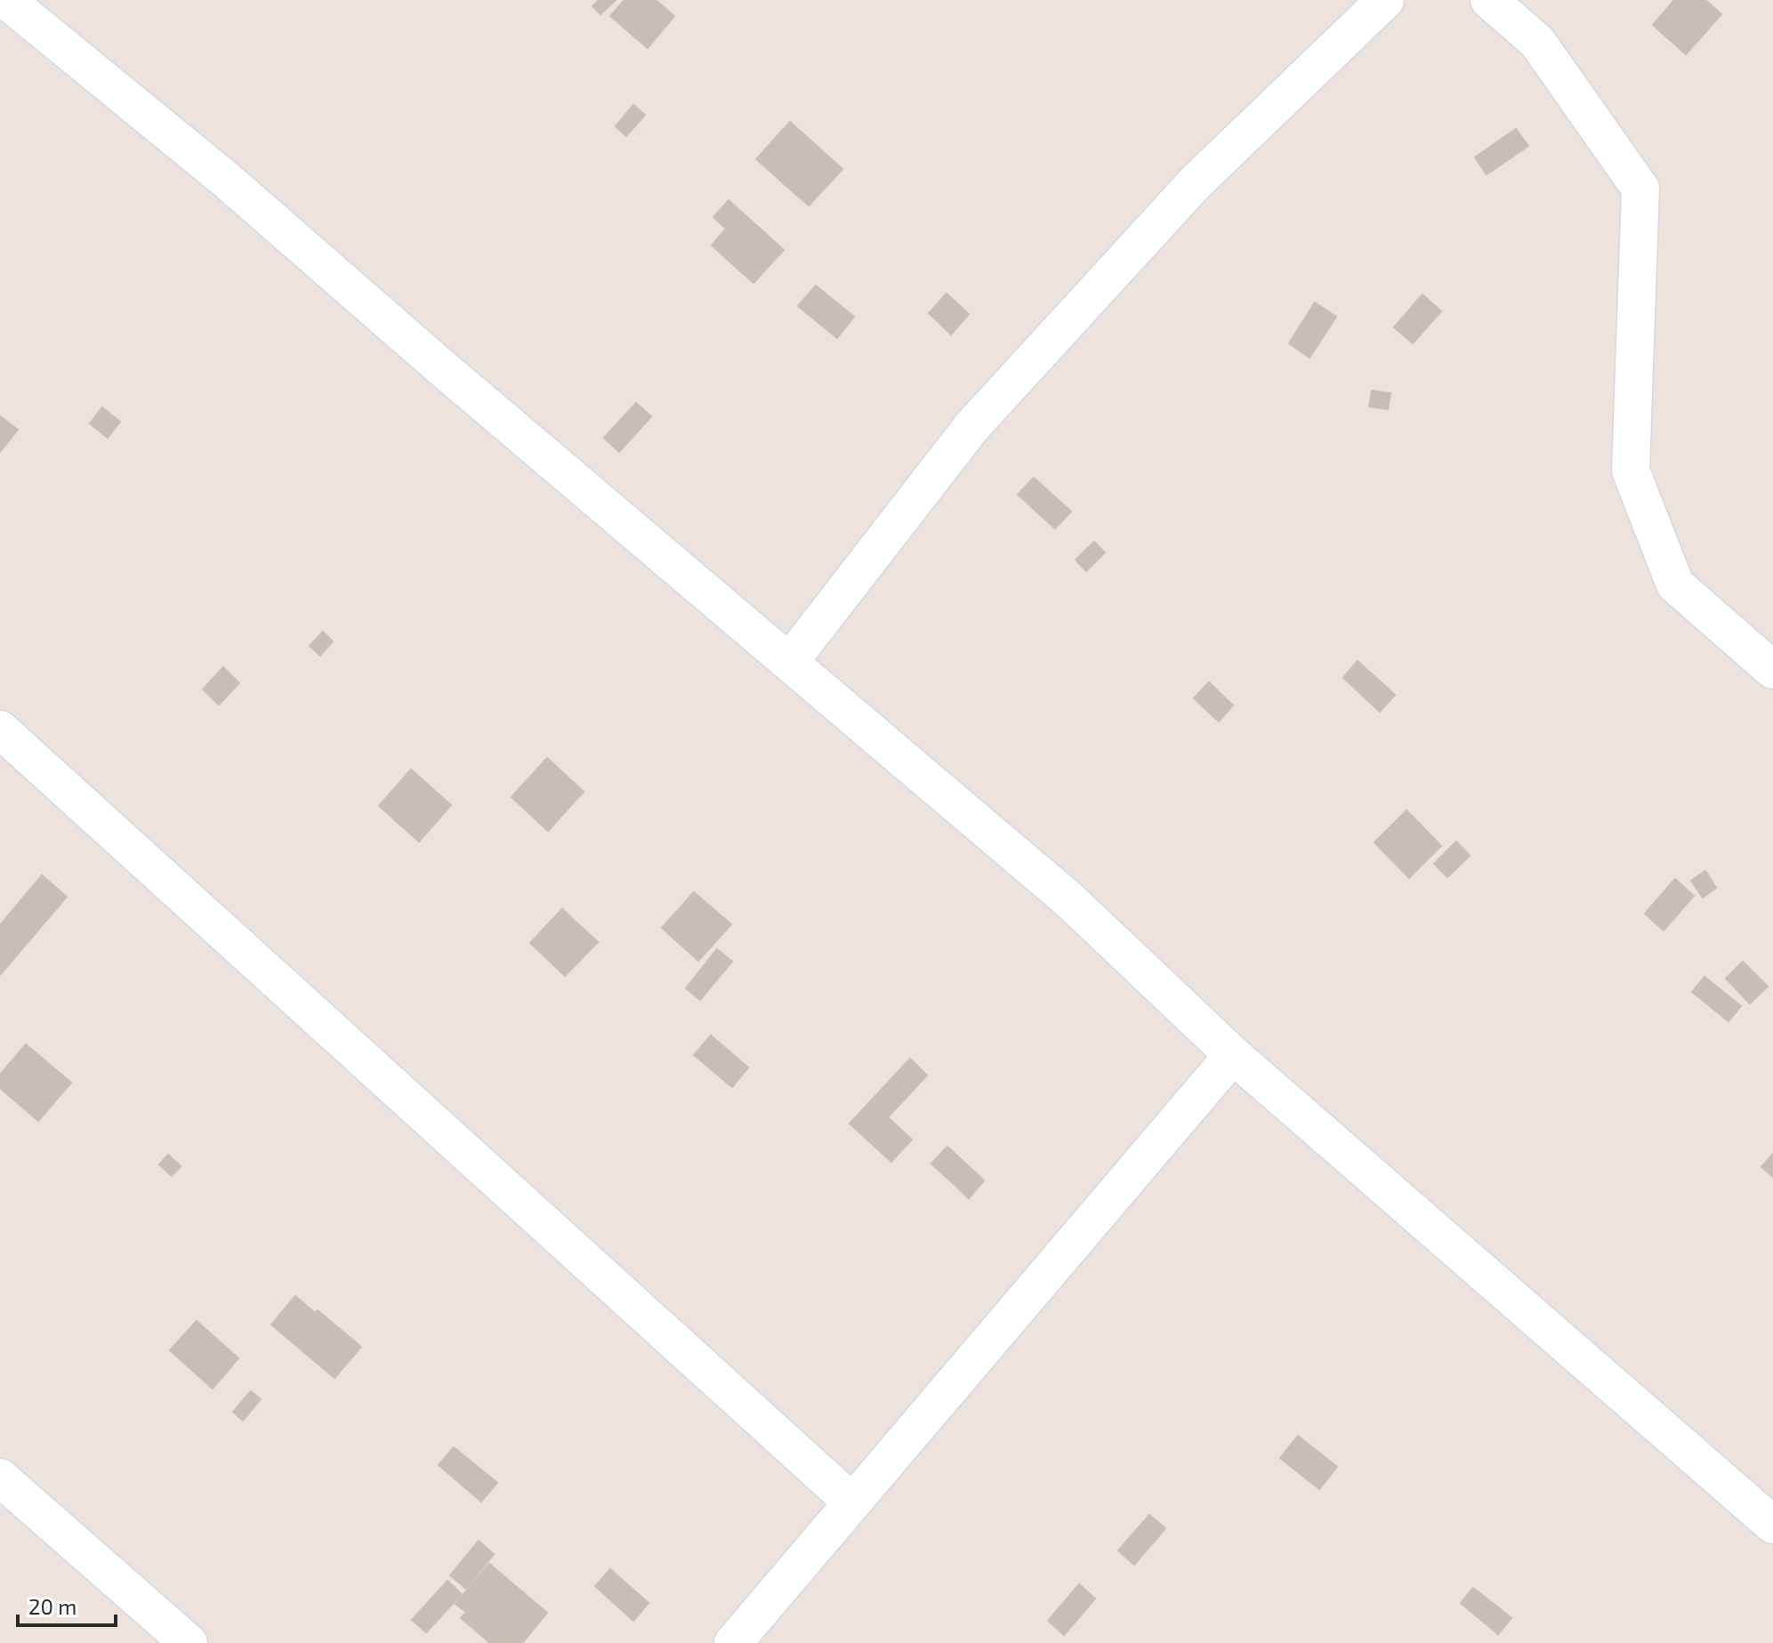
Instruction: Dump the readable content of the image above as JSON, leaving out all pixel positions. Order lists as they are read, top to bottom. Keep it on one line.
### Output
{"scale_bar":"20 m"}
